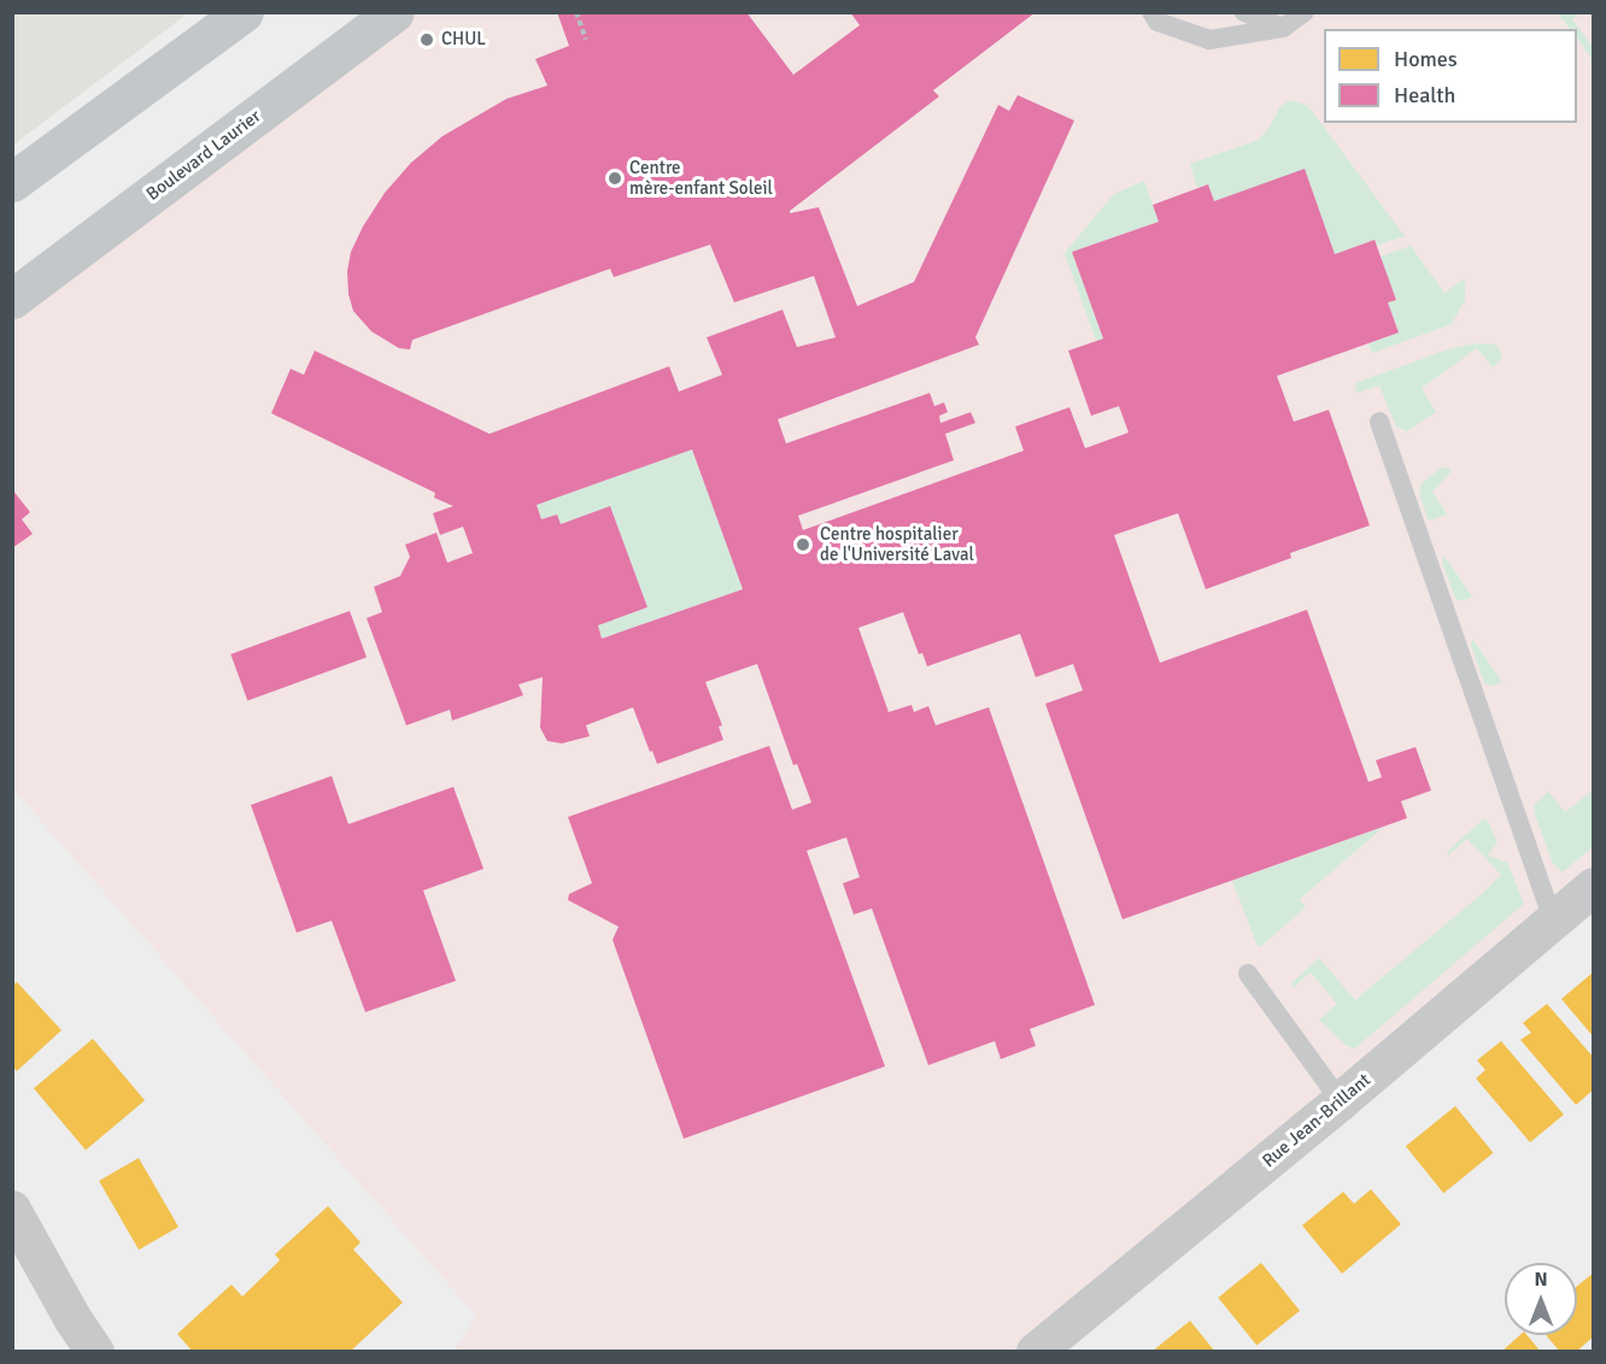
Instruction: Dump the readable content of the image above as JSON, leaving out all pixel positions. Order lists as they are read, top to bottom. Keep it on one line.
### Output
{"streets":{"main road":["Boulevard Laurier"],"street":["Rue Jean-Brillant"]},"places":["CHUL","Centre mère-enfant Soleil","Centre hospitalier de l'Université Laval"],"legend":["Homes","Health"],"north":"top"}
